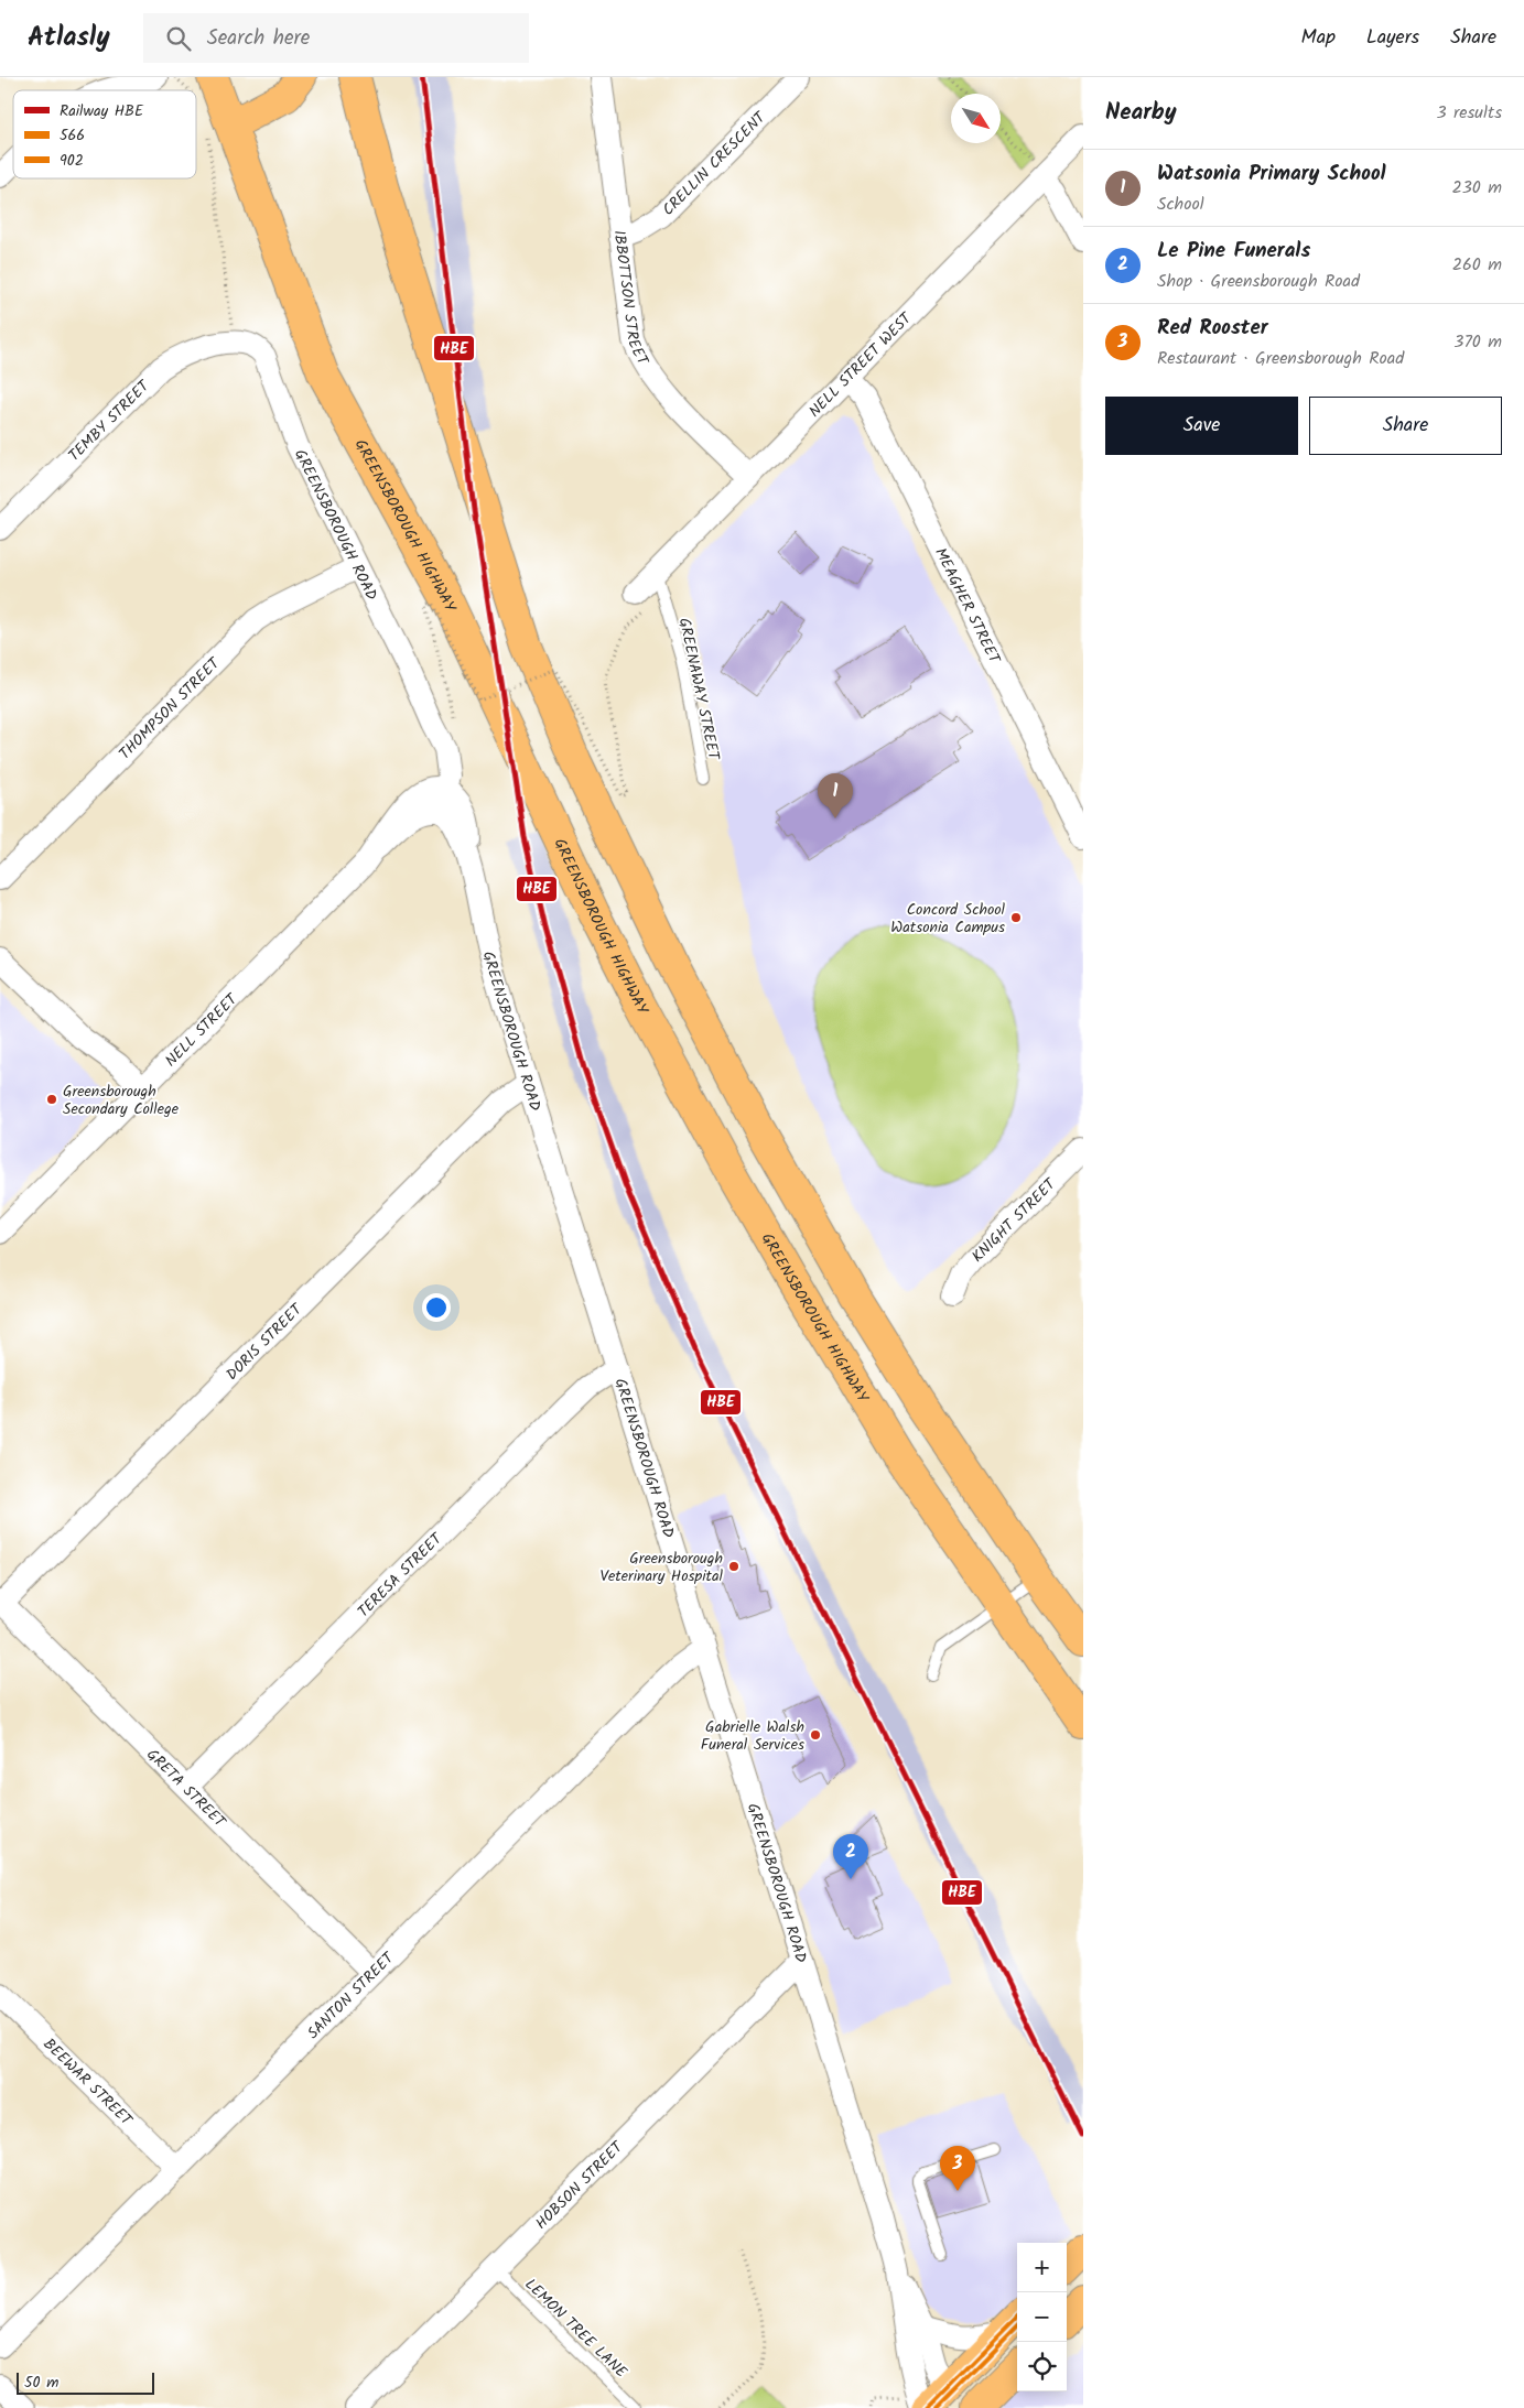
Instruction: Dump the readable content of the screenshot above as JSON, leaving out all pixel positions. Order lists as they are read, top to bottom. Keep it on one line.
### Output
{"streets":{"main road":["GREENSBOROUGH HIGHWAY"],"street":["CRELLIN CRESCENT","IBBOTTSON STREET","NELL STREET WEST","TEMBY STREET","GREENSBOROUGH ROAD","MEAGHER STREET","THOMPSON STREET","NELL STREET","KNIGHT STREET","DORIS STREET","TERESA STREET","GRETA STREET","SANTON STREET","BEEWAR STREET","HOBSON STREET"],"lane":["GREENAWAY STREET","LEMON TREE LANE"]},"crossings":[["CRELLIN CRESCENT","IBBOTTSON STREET"],["IBBOTTSON STREET","NELL STREET WEST"],["NELL STREET WEST","MEAGHER STREET"],["NELL STREET WEST","GREENAWAY STREET"],["TEMBY STREET","GREENSBOROUGH ROAD"],["GREENSBOROUGH ROAD","THOMPSON STREET"],["GREENSBOROUGH ROAD","NELL STREET"],["GREENSBOROUGH ROAD","DORIS STREET"],["GREENSBOROUGH ROAD","TERESA STREET"],["GREENSBOROUGH ROAD","SANTON STREET"],["GREENSBOROUGH ROAD","HOBSON STREET"],["DORIS STREET","GRETA STREET"],["TERESA STREET","GRETA STREET"],["GRETA STREET","SANTON STREET"],["SANTON STREET","BEEWAR STREET"],["HOBSON STREET","LEMON TREE LANE"]],"places":["Concord School Watsonia Campus","Greensborough Secondary College","Greensborough Veterinary Hospital","Gabrielle Walsh Funeral Services"],"lines":["rail line HBE","transit line 566","transit line 902"],"legend":["Railway HBE","566","902"],"scale_bar":"50 m","north":"bottom right","page":{"header":"Atlasly","search":"Search here","nav":["Map","Layers","Share"],"heading":["Nearby","3 results"],"list":[{"mark":"1","name":"Watsonia Primary School","note":"School","value":"230 m"},{"mark":"2","name":"Le Pine Funerals","note":"Shop · Greensborough Road","value":"260 m"},{"mark":"3","name":"Red Rooster","note":"Restaurant · Greensborough Road","value":"370 m"}],"buttons":["Save","Share"],"pins":["1","2","3"],"map_buttons":["+","−"],"scale":"50 m"}}
